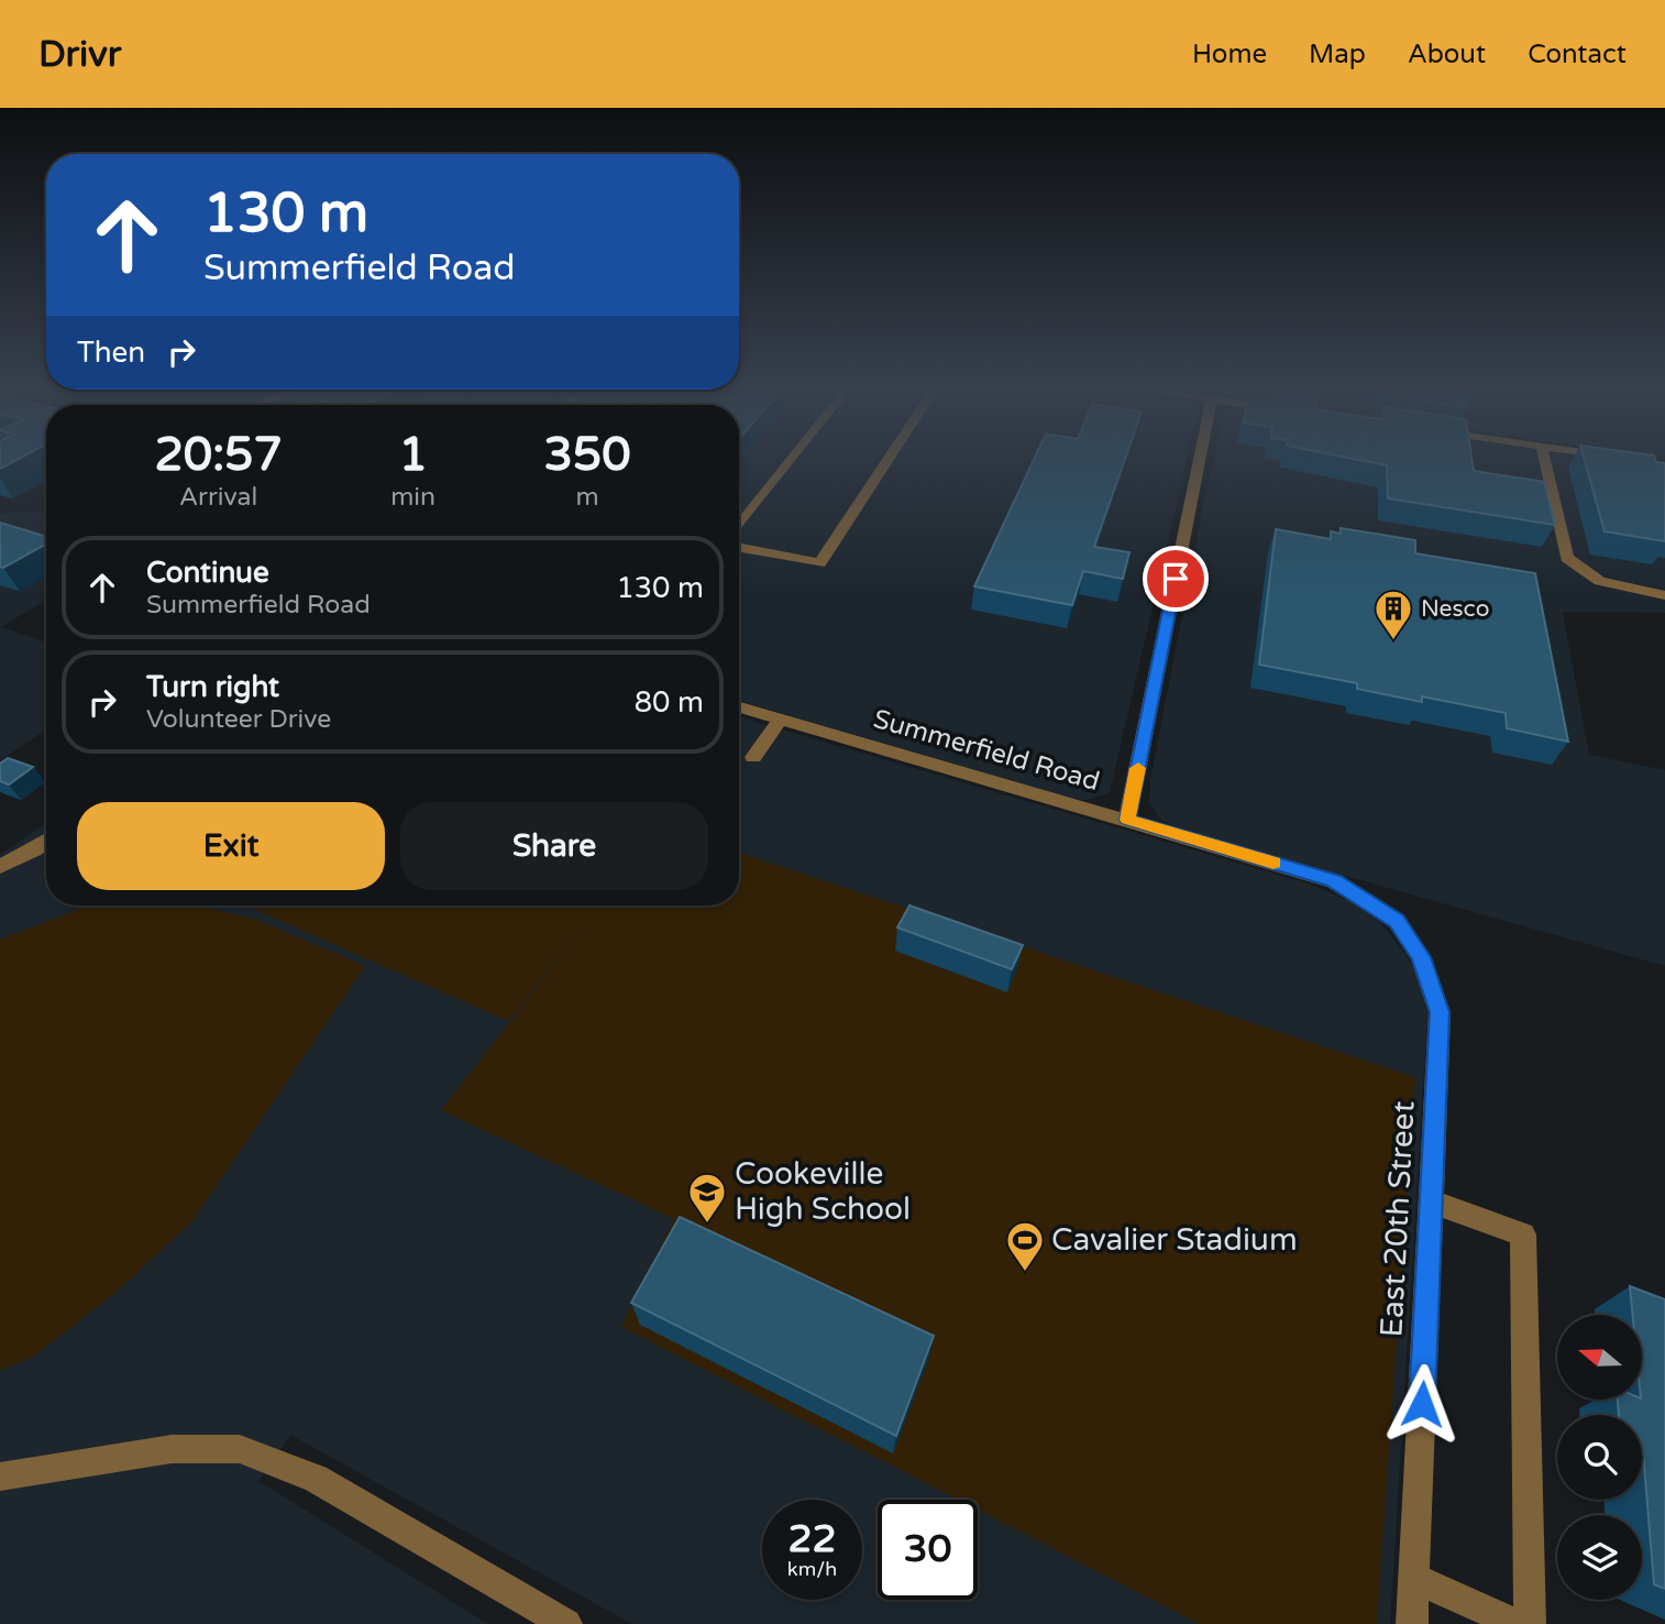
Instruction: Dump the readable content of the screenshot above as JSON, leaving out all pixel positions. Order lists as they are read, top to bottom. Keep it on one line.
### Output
{"streets":{"street":["Summerfield Road","East 20th Street"]},"crossings":[["Summerfield Road","East 20th Street"]],"places":{"building":["Nesco"],"school or university":["Cookeville High School"],"sports":["Cavalier Stadium"]},"north":"left","page":{"header":"Drivr","nav":["Home","Map","About","Contact"],"turn":["130 m","Summerfield Road"],"then":"Then","eta":["20:57","Arrival","1","min","350","m"],"list":[{"name":"Continue","note":"Summerfield Road","value":"130 m"},{"name":"Turn right","note":"Volunteer Drive","value":"80 m"}],"buttons":["Exit","Share"],"speed":"22 km/h","limit":"30"}}
